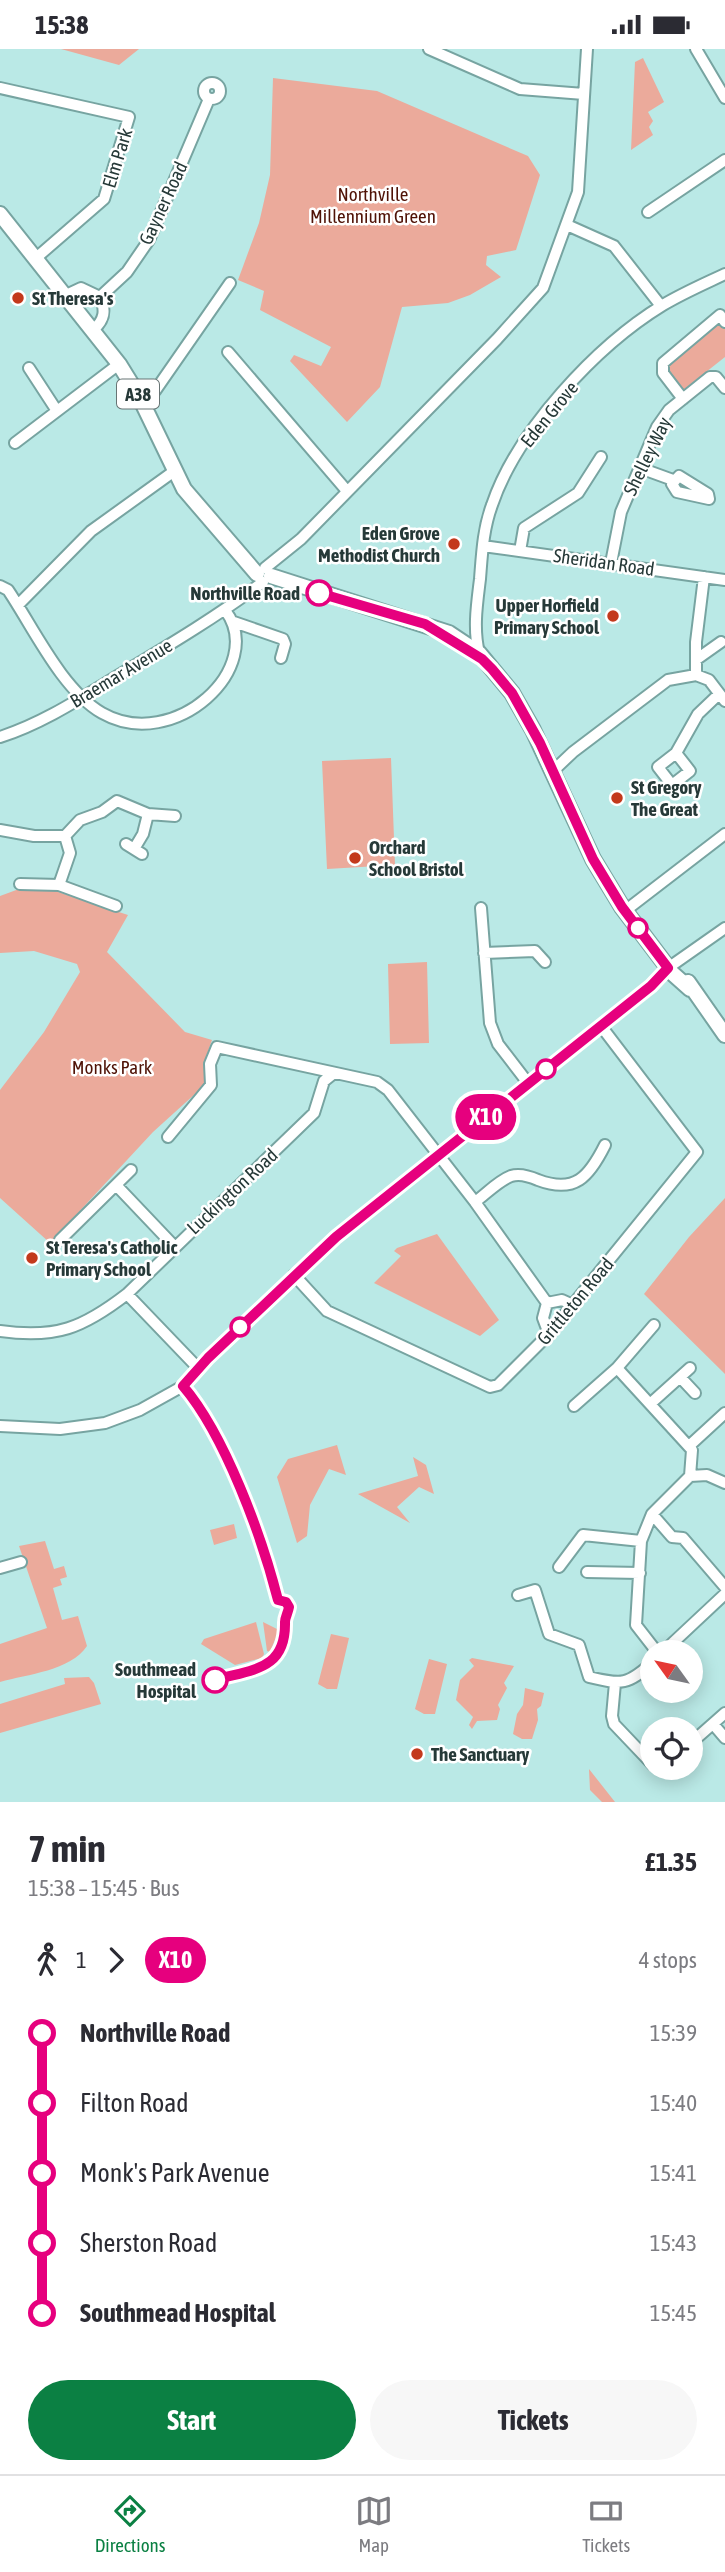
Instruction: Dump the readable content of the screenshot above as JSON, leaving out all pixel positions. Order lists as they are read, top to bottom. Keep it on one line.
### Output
{"streets":{"main road":["A38"],"street":["Elm Park","Gayner Road","Eden Grove","Shelley Way","Sheridan Road","Braemar Avenue","Luckington Road","Grittleton Road"]},"crossings":[["Elm Park","A38"],["A38","Braemar Avenue"],["Eden Grove","Sheridan Road"],["Shelley Way","Sheridan Road"]],"parks":["Northville Millennium Green","Monks Park"],"places":["St Theresa's","Eden Grove Methodist Church","Northville Road","Upper Horfield Primary School","St Gregory The Great","Orchard School Bristol","St Teresa's Catholic Primary School","Southmead Hospital","The Sanctuary"],"lines":["bus line X10"],"north":"top left","page":{"status":"15:38","on_map":"X10","heading":["7 min","15:38 – 15:45 · Bus","£1.35"],"legs":["1","X10","4 stops"],"list":[{"name":"Northville Road","value":"15:39"},{"name":"Filton Road","value":"15:40"},{"name":"Monk's Park Avenue","value":"15:41"},{"name":"Sherston Road","value":"15:43"},{"name":"Southmead Hospital","value":"15:45"}],"buttons":["Start","Tickets"],"tabs":["Directions","Map","Tickets"]}}
